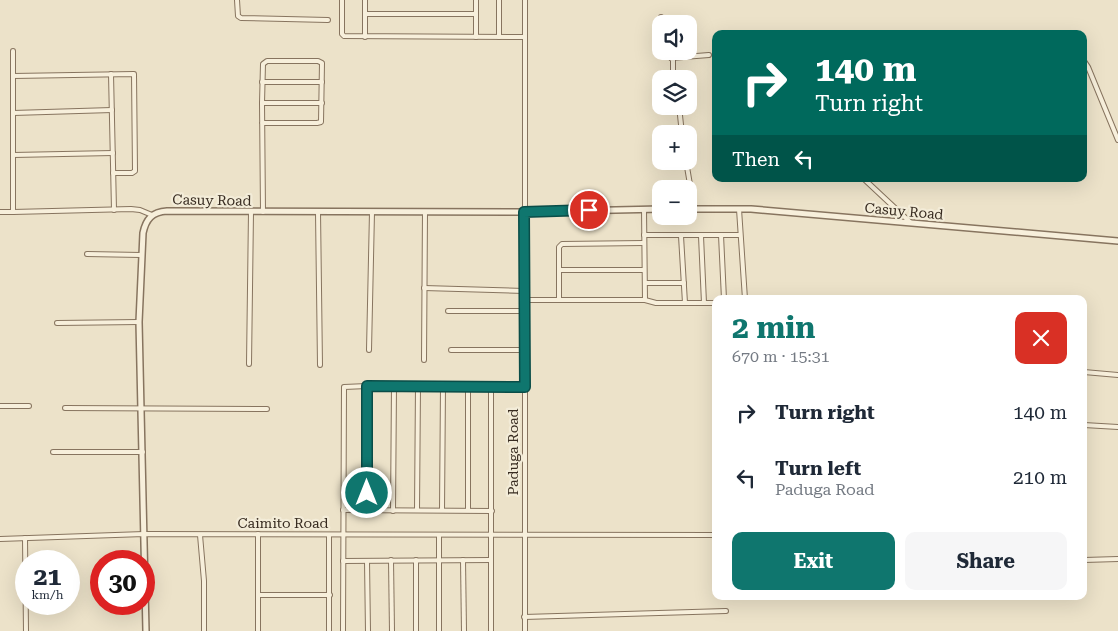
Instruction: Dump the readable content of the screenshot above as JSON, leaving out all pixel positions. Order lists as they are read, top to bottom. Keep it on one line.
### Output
{"streets":{"street":["Casuy Road","Paduga Road","Caimito Road"]},"crossings":[["Casuy Road","Paduga Road"],["Paduga Road","Caimito Road"]],"page":{"map_buttons":["+","−"],"turn":["140 m","Turn right"],"then":"Then","heading":["2 min","670 m · 15:31"],"list":[{"name":"Turn right","value":"140 m"},{"name":"Turn left","note":"Paduga Road","value":"210 m"}],"buttons":["Exit","Share"],"speed":"21 km/h","limit":"30"}}
